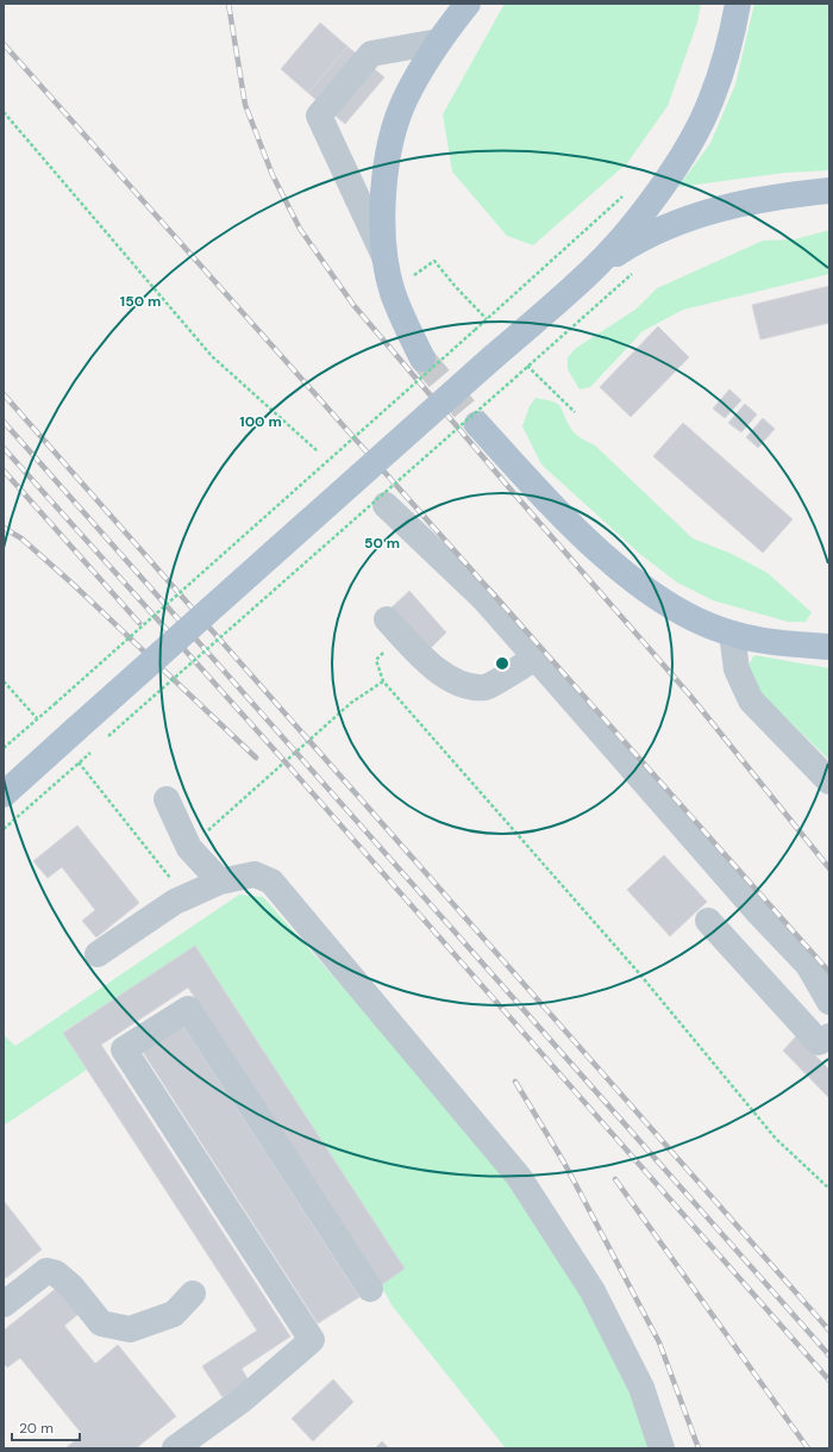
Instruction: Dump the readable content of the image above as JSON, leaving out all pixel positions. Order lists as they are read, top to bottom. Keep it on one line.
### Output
{"scale_bar":"20 m","rings":["150 m","100 m","50 m"]}
